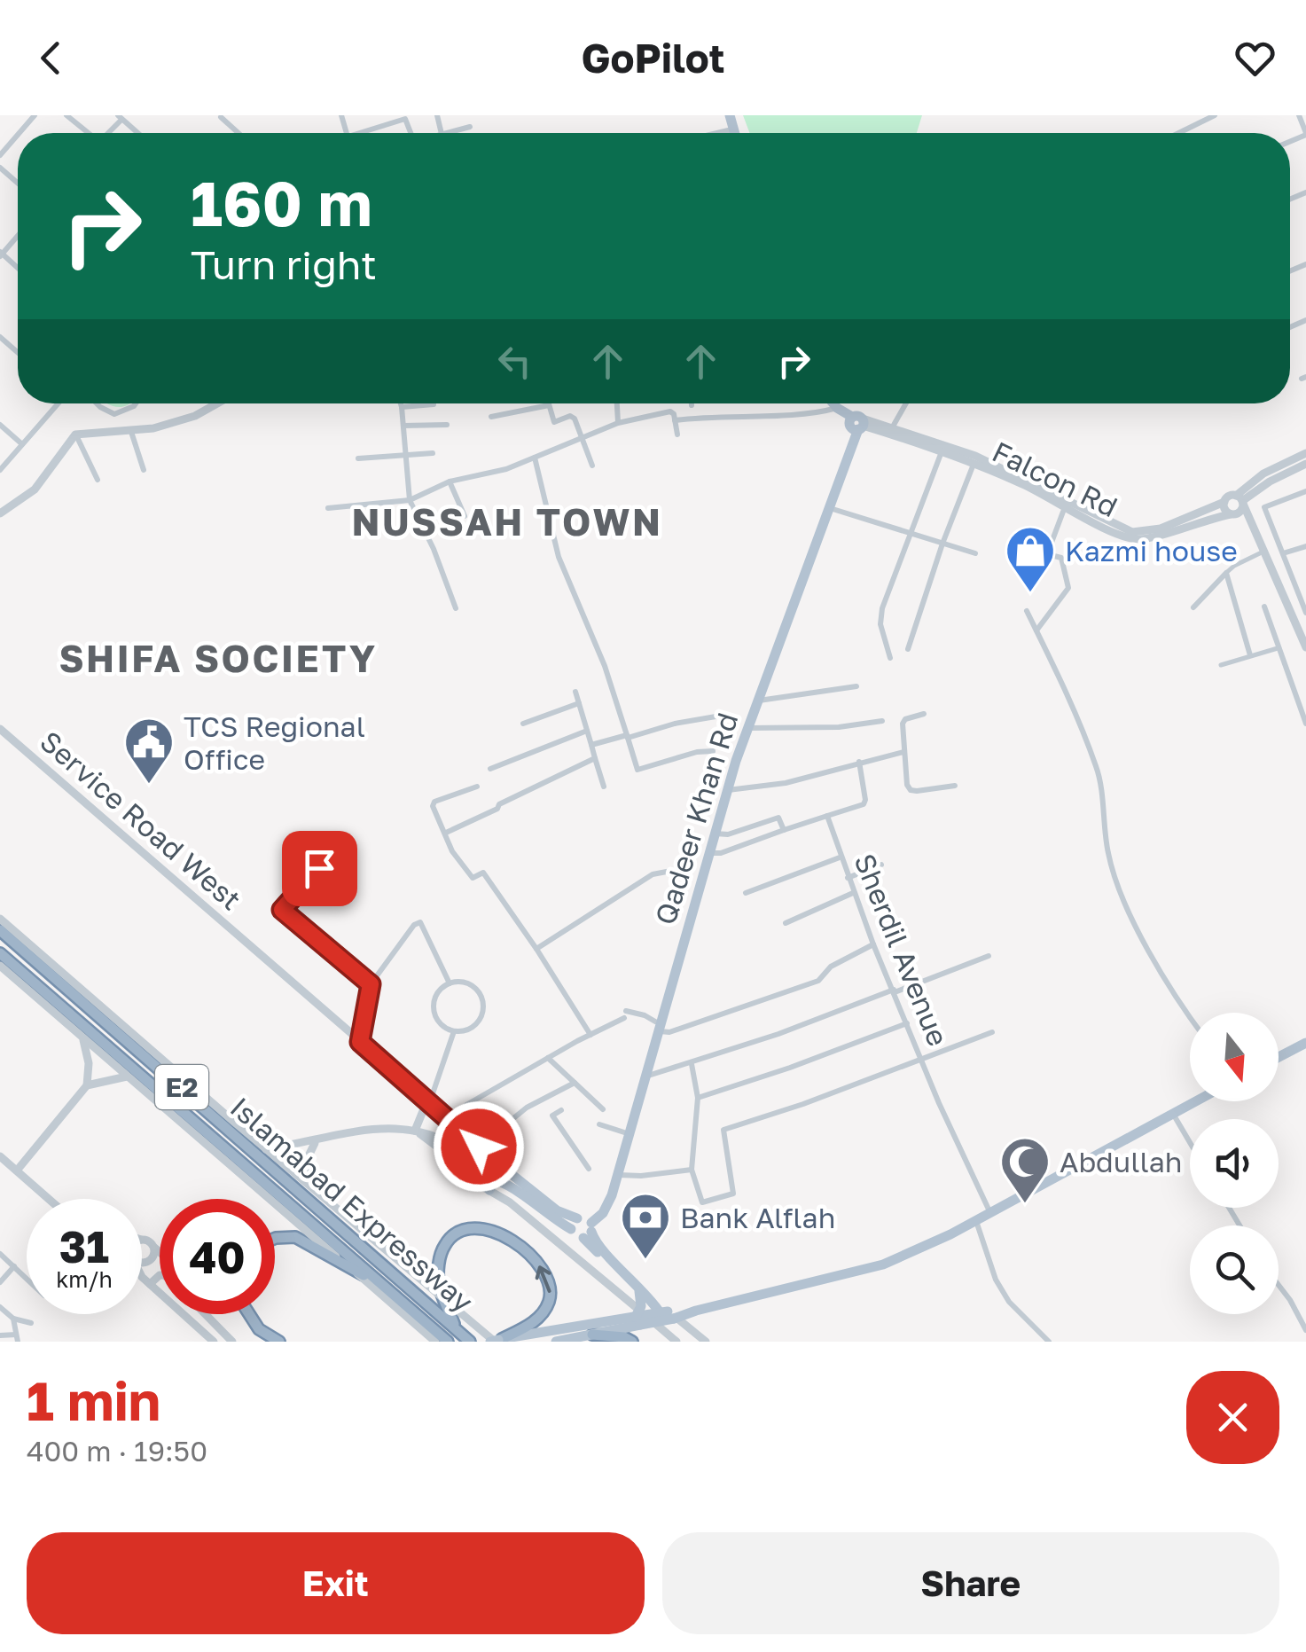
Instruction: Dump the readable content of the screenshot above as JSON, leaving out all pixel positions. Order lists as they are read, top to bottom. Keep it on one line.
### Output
{"streets":{"highway":["E2","Islamabad Expressway"],"main road":["Qadeer Khan Rd"],"street":["Falcon Rd","Service Road West","Sherdil Avenue"]},"crossings":[["Falcon Rd","Qadeer Khan Rd"]],"districts":["NUSSAH TOWN","SHIFA SOCIETY"],"places":{"shop":["Kazmi house"],"public building":["TCS Regional Office"],"mosque":["Abdullah"],"bank":["Bank Alflah"]},"north":"bottom","page":{"header":"GoPilot","turn":["160 m","Turn right"],"speed":"31 km/h","limit":"40","heading":["1 min","400 m · 19:50"],"buttons":["Exit","Share"]}}
